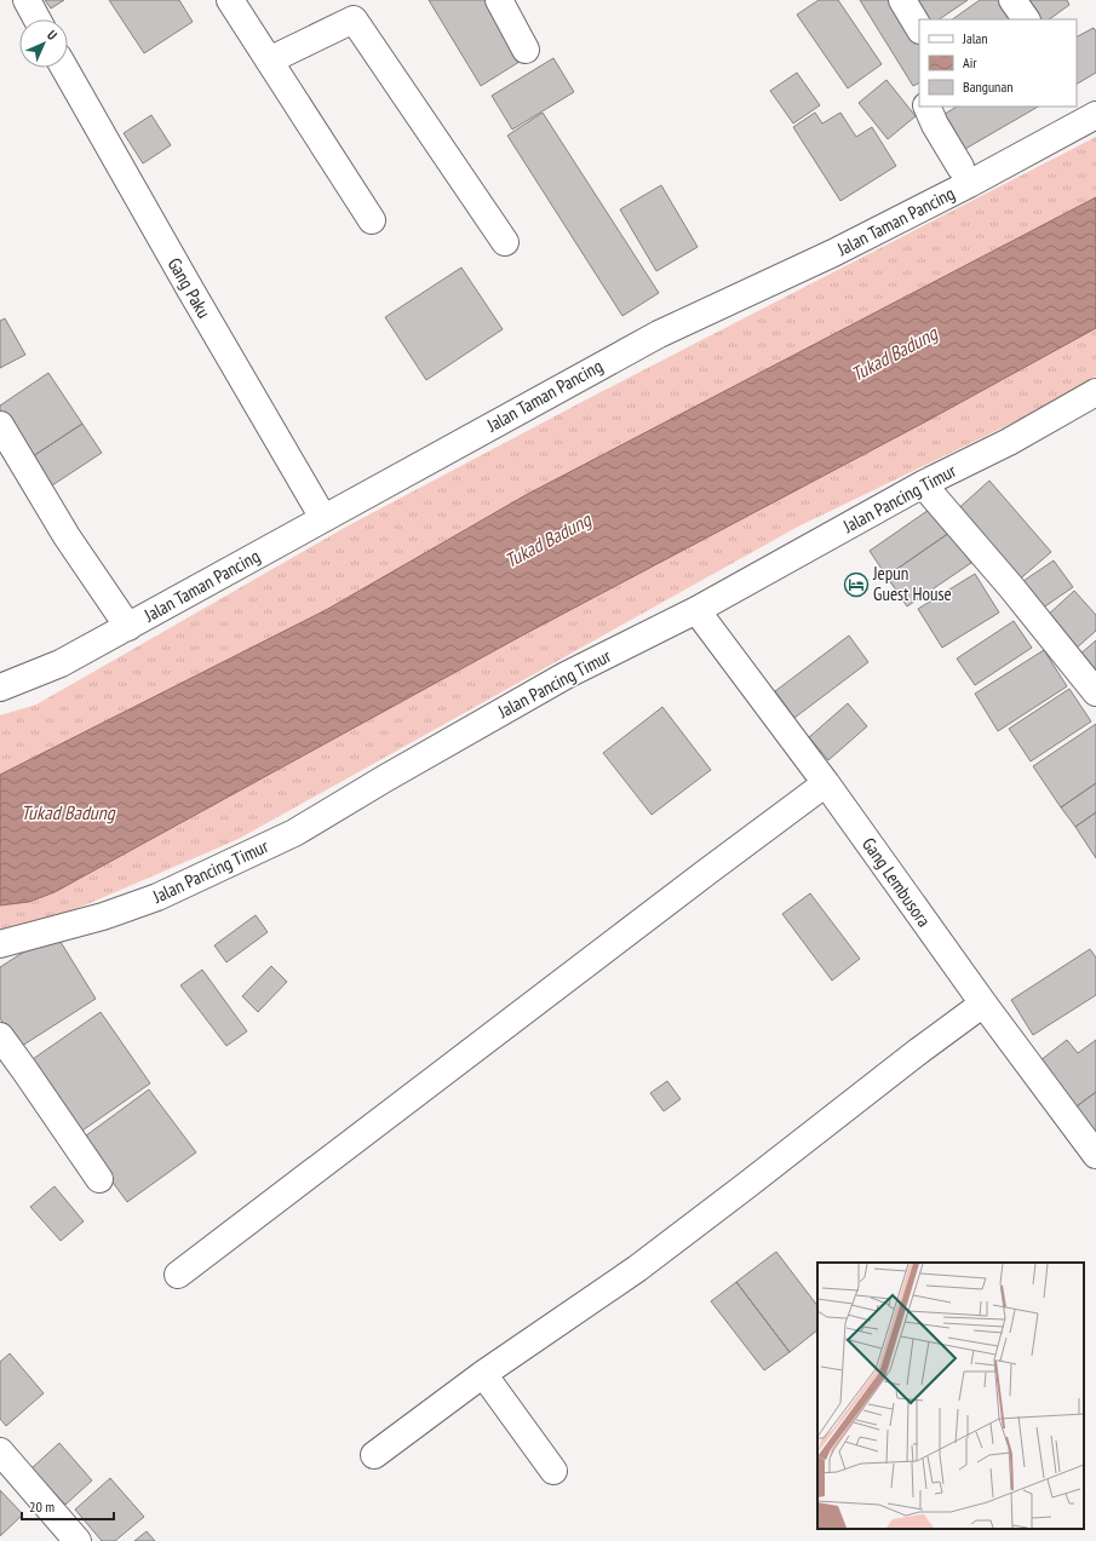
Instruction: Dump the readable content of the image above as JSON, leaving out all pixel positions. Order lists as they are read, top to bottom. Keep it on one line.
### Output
{"streets":{"street":["Jalan Taman Pancing","Gang Paku","Jalan Pancing Timur","Gang Lembusora"]},"crossings":[["Jalan Taman Pancing","Gang Paku"],["Jalan Pancing Timur","Gang Lembusora"]],"water":["Tukad Badung"],"places":{"hotel":["Jepun Guest House"]},"legend":["Jalan","Air","Bangunan"],"scale_bar":"20 m","north":"top right"}
